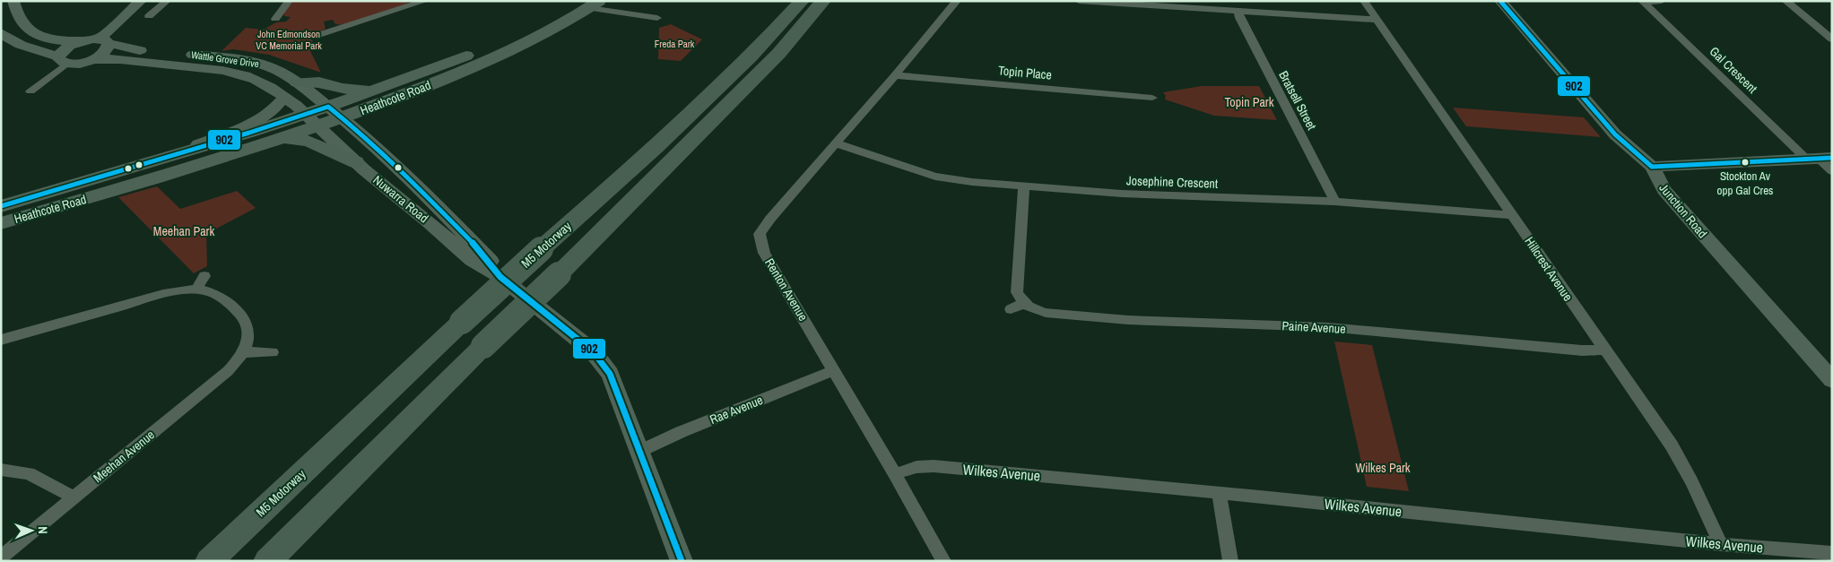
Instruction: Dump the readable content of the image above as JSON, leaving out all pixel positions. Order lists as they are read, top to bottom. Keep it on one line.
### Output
{"streets":{"highway":["M5 Motorway"],"main road":["Wattle Grove Drive","Heathcote Road","Nuwarra Road","Junction Road"],"street":["Gal Crescent","Topin Place","Bratsell Street","Josephine Crescent","Hillcrest Avenue","Renton Avenue","Paine Avenue","Rae Avenue","Meehan Avenue","Wilkes Avenue"]},"crossings":[["Wattle Grove Drive","Heathcote Road"],["Wattle Grove Drive","Nuwarra Road"],["Topin Place","Renton Avenue"],["Heathcote Road","Nuwarra Road"],["Bratsell Street","Josephine Crescent"],["Josephine Crescent","Hillcrest Avenue"],["Josephine Crescent","Renton Avenue"],["Nuwarra Road","Rae Avenue"],["Hillcrest Avenue","Paine Avenue"],["Hillcrest Avenue","Wilkes Avenue"],["Renton Avenue","Rae Avenue"],["Renton Avenue","Wilkes Avenue"]],"parks":["John Edmondson VC Memorial Park","Freda Park","Topin Park","Meehan Park","Wilkes Park"],"places":["Stockton Av opp Gal Cres"],"lines":["transit line 902"],"north":"right"}
